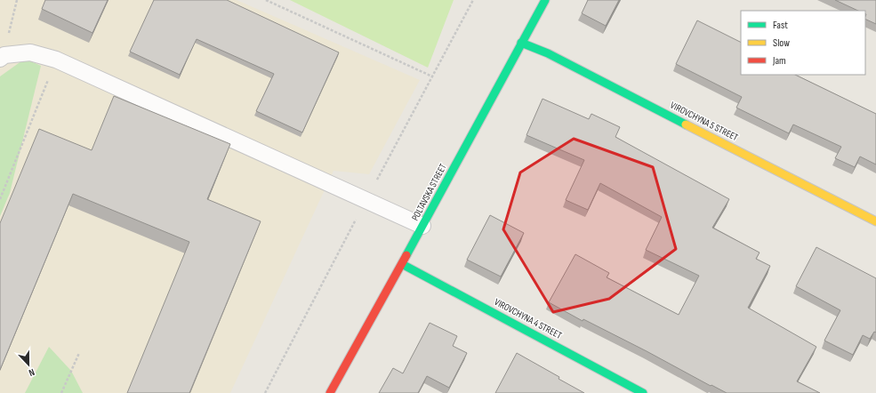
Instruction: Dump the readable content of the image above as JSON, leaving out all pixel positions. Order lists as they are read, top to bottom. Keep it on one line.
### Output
{"streets":{"street":["VIROVCHYNA 5 STREET","POLTAVSKA STREET","VIROVCHYNA 4 STREET"]},"crossings":[["VIROVCHYNA 5 STREET","POLTAVSKA STREET"],["POLTAVSKA STREET","VIROVCHYNA 4 STREET"]],"legend":["Fast","Slow","Jam"],"north":"bottom"}
